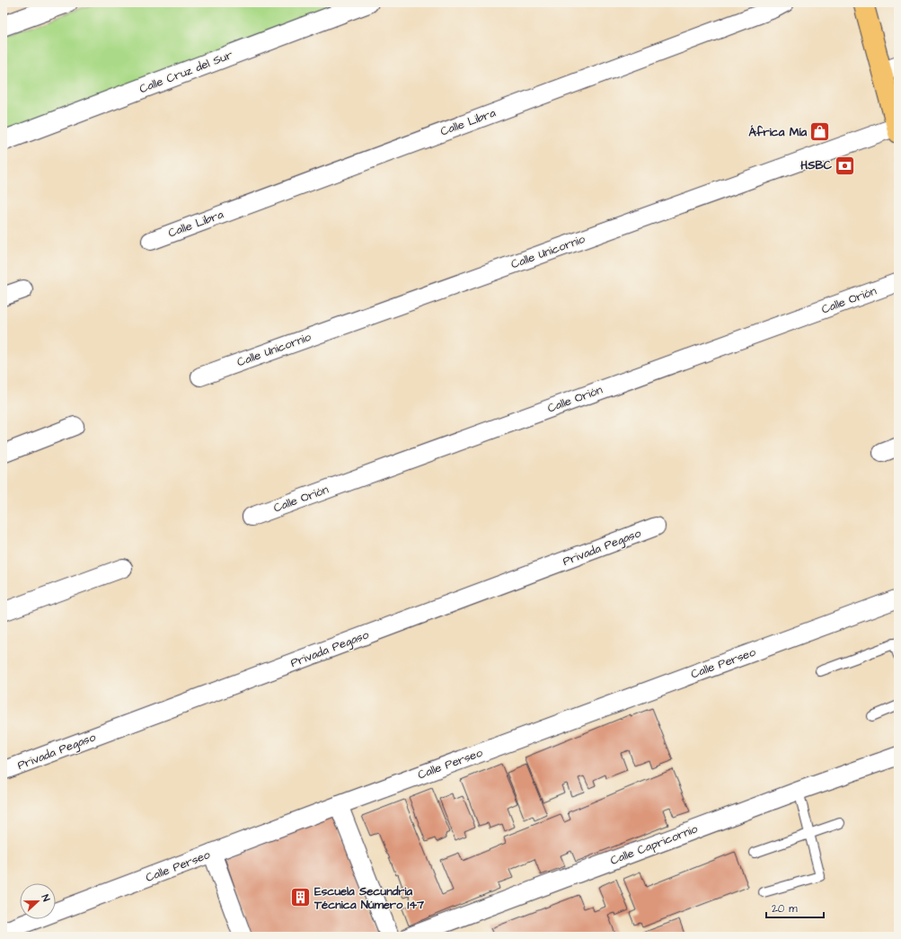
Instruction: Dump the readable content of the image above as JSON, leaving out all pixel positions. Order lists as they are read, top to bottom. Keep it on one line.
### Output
{"streets":{"street":["Calle Cruz del Sur","Calle Libra","Calle Unicornio","Calle Orión","Privada Pegaso","Calle Perseo","Calle Capricornio"]},"places":{"shop":["África Mía"],"bank":["HSBC"],"building":["Escuela Secundria Técnica Número 147"]},"scale_bar":"20 m","north":"right"}
